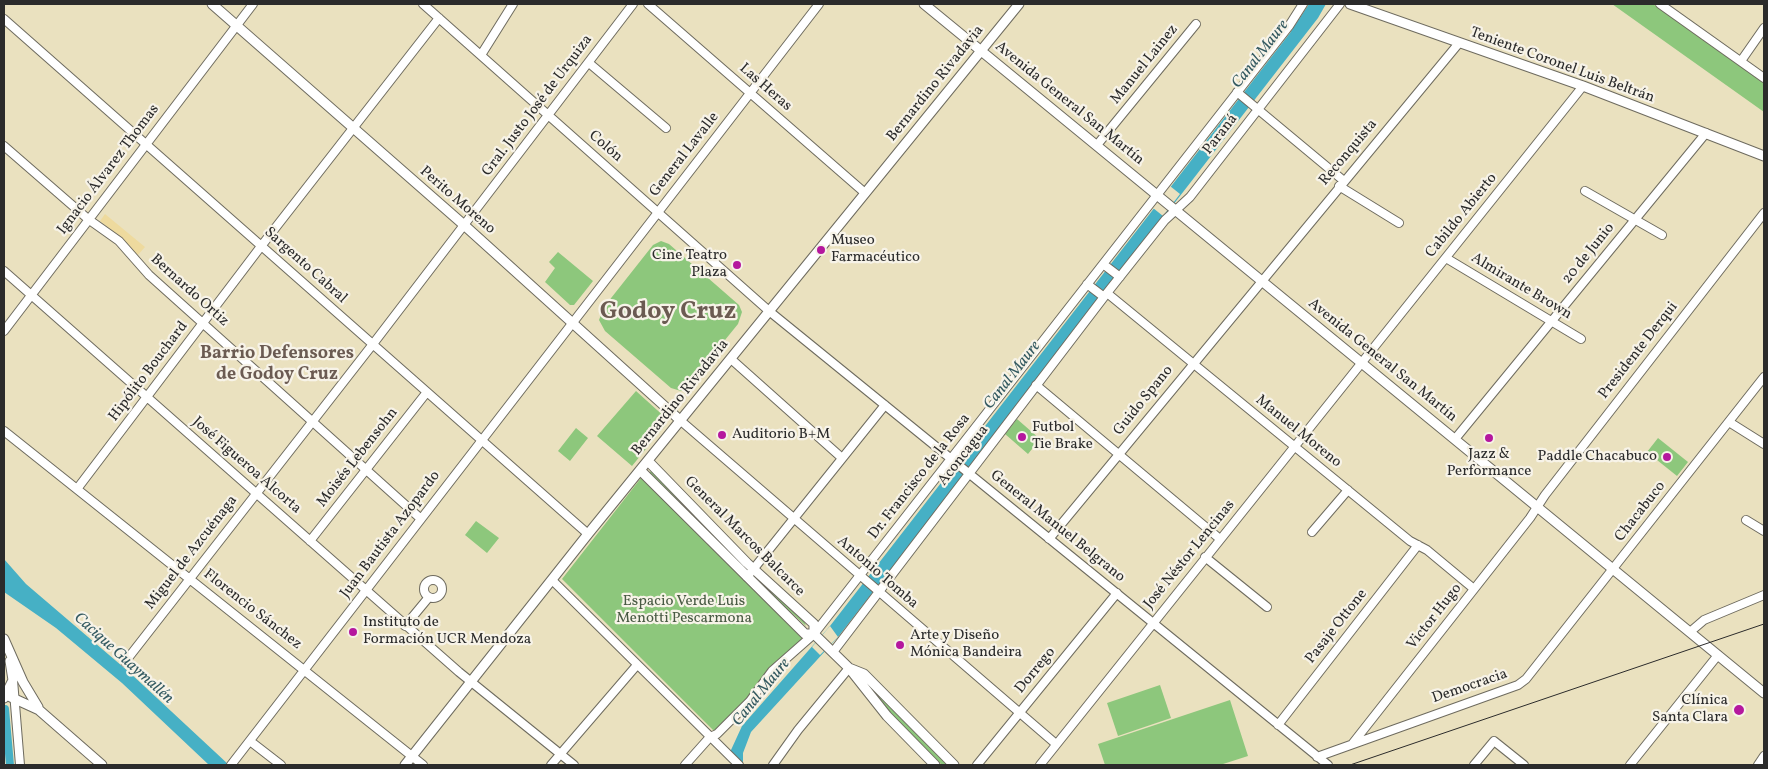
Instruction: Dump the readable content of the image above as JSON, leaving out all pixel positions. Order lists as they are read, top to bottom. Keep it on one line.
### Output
{"streets":{"main road":["Teniente Coronel Luis Beltrán","Bernardino Rivadavia","Avenida General San Martín","Perito Moreno","General Marcos Balcarce"],"street":["Manuel Lainez","Las Heras","Gral. Justo José de Urquiza","Paraná","Colón","Reconquista","General Lavalle","Ignacio Álvarez Thomas","Cabildo Abierto","20 de Junio","Sargento Cabral","Almirante Brown","Bernardo Ortiz","Presidente Derqui","Hipólito Bouchard","Guido Spano","Manuel Moreno","Aconcagua","Moisés Lebensohn","José Figueroa Alcorta","Dr. Francisco de la Rosa","Chacabuco","General Manuel Belgrano","Juan Bautista Azopardo","Miguel de Azcuénaga","José Néstor Lencinas","Antonio Tomba","Florencio Sánchez","Victor Hugo","Pasaje Ottone","Dorrego","Democracia"]},"crossings":[["Manuel Lainez","Avenida General San Martín"],["Teniente Coronel Luis Beltrán","Reconquista"],["Teniente Coronel Luis Beltrán","Cabildo Abierto"],["Teniente Coronel Luis Beltrán","20 de Junio"],["Bernardino Rivadavia","Las Heras"],["Bernardino Rivadavia","Avenida General San Martín"],["Bernardino Rivadavia","Colón"],["Bernardino Rivadavia","Perito Moreno"],["Bernardino Rivadavia","Sargento Cabral"],["Bernardino Rivadavia","José Figueroa Alcorta"],["Bernardino Rivadavia","General Manuel Belgrano"],["Bernardino Rivadavia","General Marcos Balcarce"],["Bernardino Rivadavia","Antonio Tomba"],["Bernardino Rivadavia","Florencio Sánchez"],["Las Heras","General Lavalle"],["Avenida General San Martín","Paraná"],["Avenida General San Martín","Reconquista"],["Avenida General San Martín","Cabildo Abierto"],["Avenida General San Martín","20 de Junio"],["Avenida General San Martín","Presidente Derqui"],["Avenida General San Martín","Guido Spano"],["Avenida General San Martín","Aconcagua"],["Avenida General San Martín","Dr. Francisco de la Rosa"],["Avenida General San Martín","Chacabuco"],["Avenida General San Martín","José Néstor Lencinas"],["Avenida General San Martín","Victor Hugo"],["Avenida General San Martín","Democracia"],["Gral. Justo José de Urquiza","Colón"],["Gral. Justo José de Urquiza","Perito Moreno"],["Gral. Justo José de Urquiza","Miguel de Azcuénaga"],["Paraná","Aconcagua"],["Colón","General Lavalle"],["Colón","Hipólito Bouchard"],["Colón","General Manuel Belgrano"],["Reconquista","Guido Spano"],["General Lavalle","Perito Moreno"],["General Lavalle","Juan Bautista Azopardo"],["Ignacio Álvarez Thomas","Perito Moreno"],["Ignacio Álvarez Thomas","Sargento Cabral"],["Ignacio Álvarez Thomas","Bernardo Ortiz"],["Ignacio Álvarez Thomas","José Figueroa Alcorta"],["Perito Moreno","Hipólito Bouchard"],["Perito Moreno","Juan Bautista Azopardo"],["Perito Moreno","Miguel de Azcuénaga"],["Perito Moreno","Antonio Tomba"],["Cabildo Abierto","Almirante Brown"],["Cabildo Abierto","José Néstor Lencinas"],["20 de Junio","Almirante Brown"],["Sargento Cabral","Hipólito Bouchard"],["Sargento Cabral","Moisés Lebensohn"],["Sargento Cabral","Juan Bautista Azopardo"],["Sargento Cabral","Miguel de Azcuénaga"],["Bernardo Ortiz","Hipólito Bouchard"],["Bernardo Ortiz","Moisés Lebensohn"],["Bernardo Ortiz","Juan Bautista Azopardo"],["Bernardo Ortiz","Miguel de Azcuénaga"],["Presidente Derqui","Victor Hugo"],["Hipólito Bouchard","José Figueroa Alcorta"],["Hipólito Bouchard","Florencio Sánchez"],["Guido Spano","Manuel Moreno"],["Guido Spano","General Manuel Belgrano"],["Manuel Moreno","Aconcagua"],["Manuel Moreno","Dr. Francisco de la Rosa"],["Manuel Moreno","José Néstor Lencinas"],["Manuel Moreno","Victor Hugo"],["Manuel Moreno","Pasaje Ottone"],["Aconcagua","General Manuel Belgrano"],["Aconcagua","General Marcos Balcarce"],["Aconcagua","Antonio Tomba"],["Moisés Lebensohn","José Figueroa Alcorta"],["José Figueroa Alcorta","Juan Bautista Azopardo"],["José Figueroa Alcorta","Miguel de Azcuénaga"],["Dr. Francisco de la Rosa","General Manuel Belgrano"],["Dr. Francisco de la Rosa","General Marcos Balcarce"],["Dr. Francisco de la Rosa","Antonio Tomba"],["Chacabuco","Democracia"],["General Manuel Belgrano","José Néstor Lencinas"],["General Manuel Belgrano","Pasaje Ottone"],["General Manuel Belgrano","Dorrego"],["General Manuel Belgrano","Democracia"],["Juan Bautista Azopardo","Florencio Sánchez"],["Miguel de Azcuénaga","Florencio Sánchez"],["José Néstor Lencinas","Antonio Tomba"],["Antonio Tomba","Dorrego"],["Victor Hugo","Democracia"]],"districts":["Godoy Cruz","Barrio Defensores de Godoy Cruz"],"water":["Canal Maure","Cacique Guaymallén"],"parks":["Espacio Verde Luis Menotti Pescarmona"],"places":["Museo Farmacéutico","Cine Teatro Plaza","Auditorio B+M","Futbol Tie Brake","Jazz & Performance","Paddle Chacabuco","Instituto de Formación UCR Mendoza","Arte y Diseño Mónica Bandeira","Clínica Santa Clara"]}
